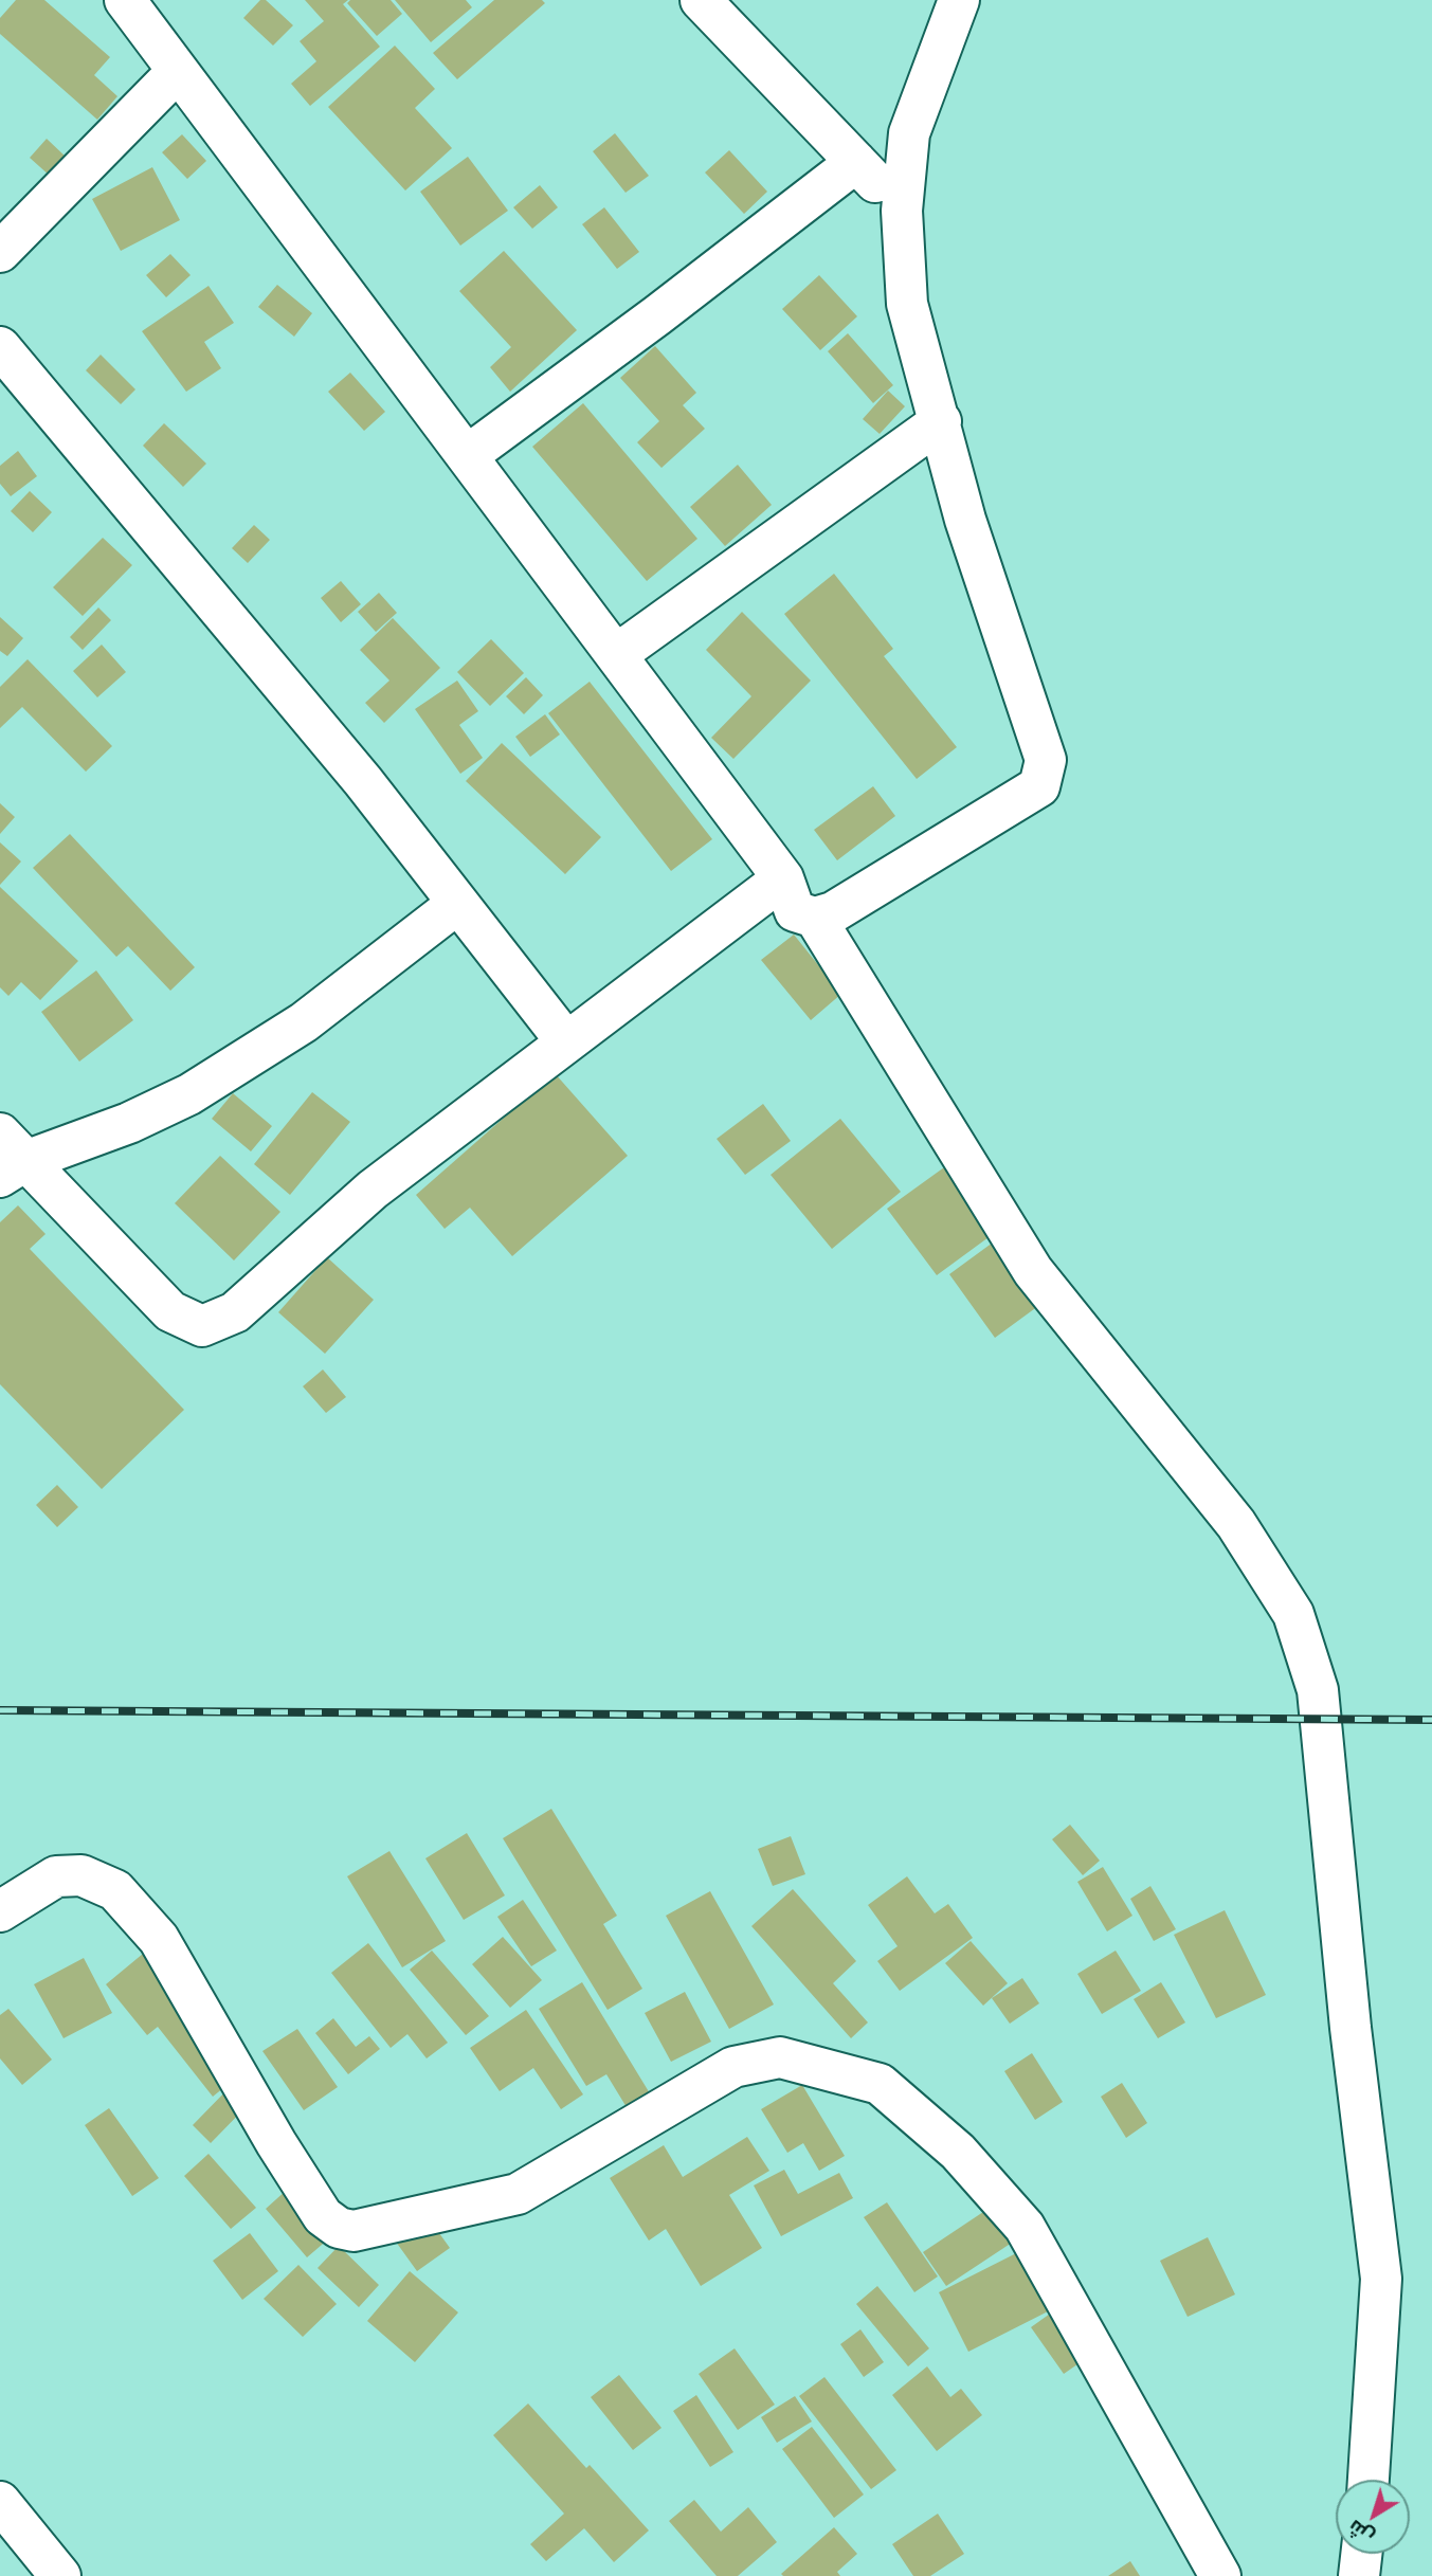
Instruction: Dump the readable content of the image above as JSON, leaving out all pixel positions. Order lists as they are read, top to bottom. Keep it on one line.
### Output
{"north":"bottom left"}
